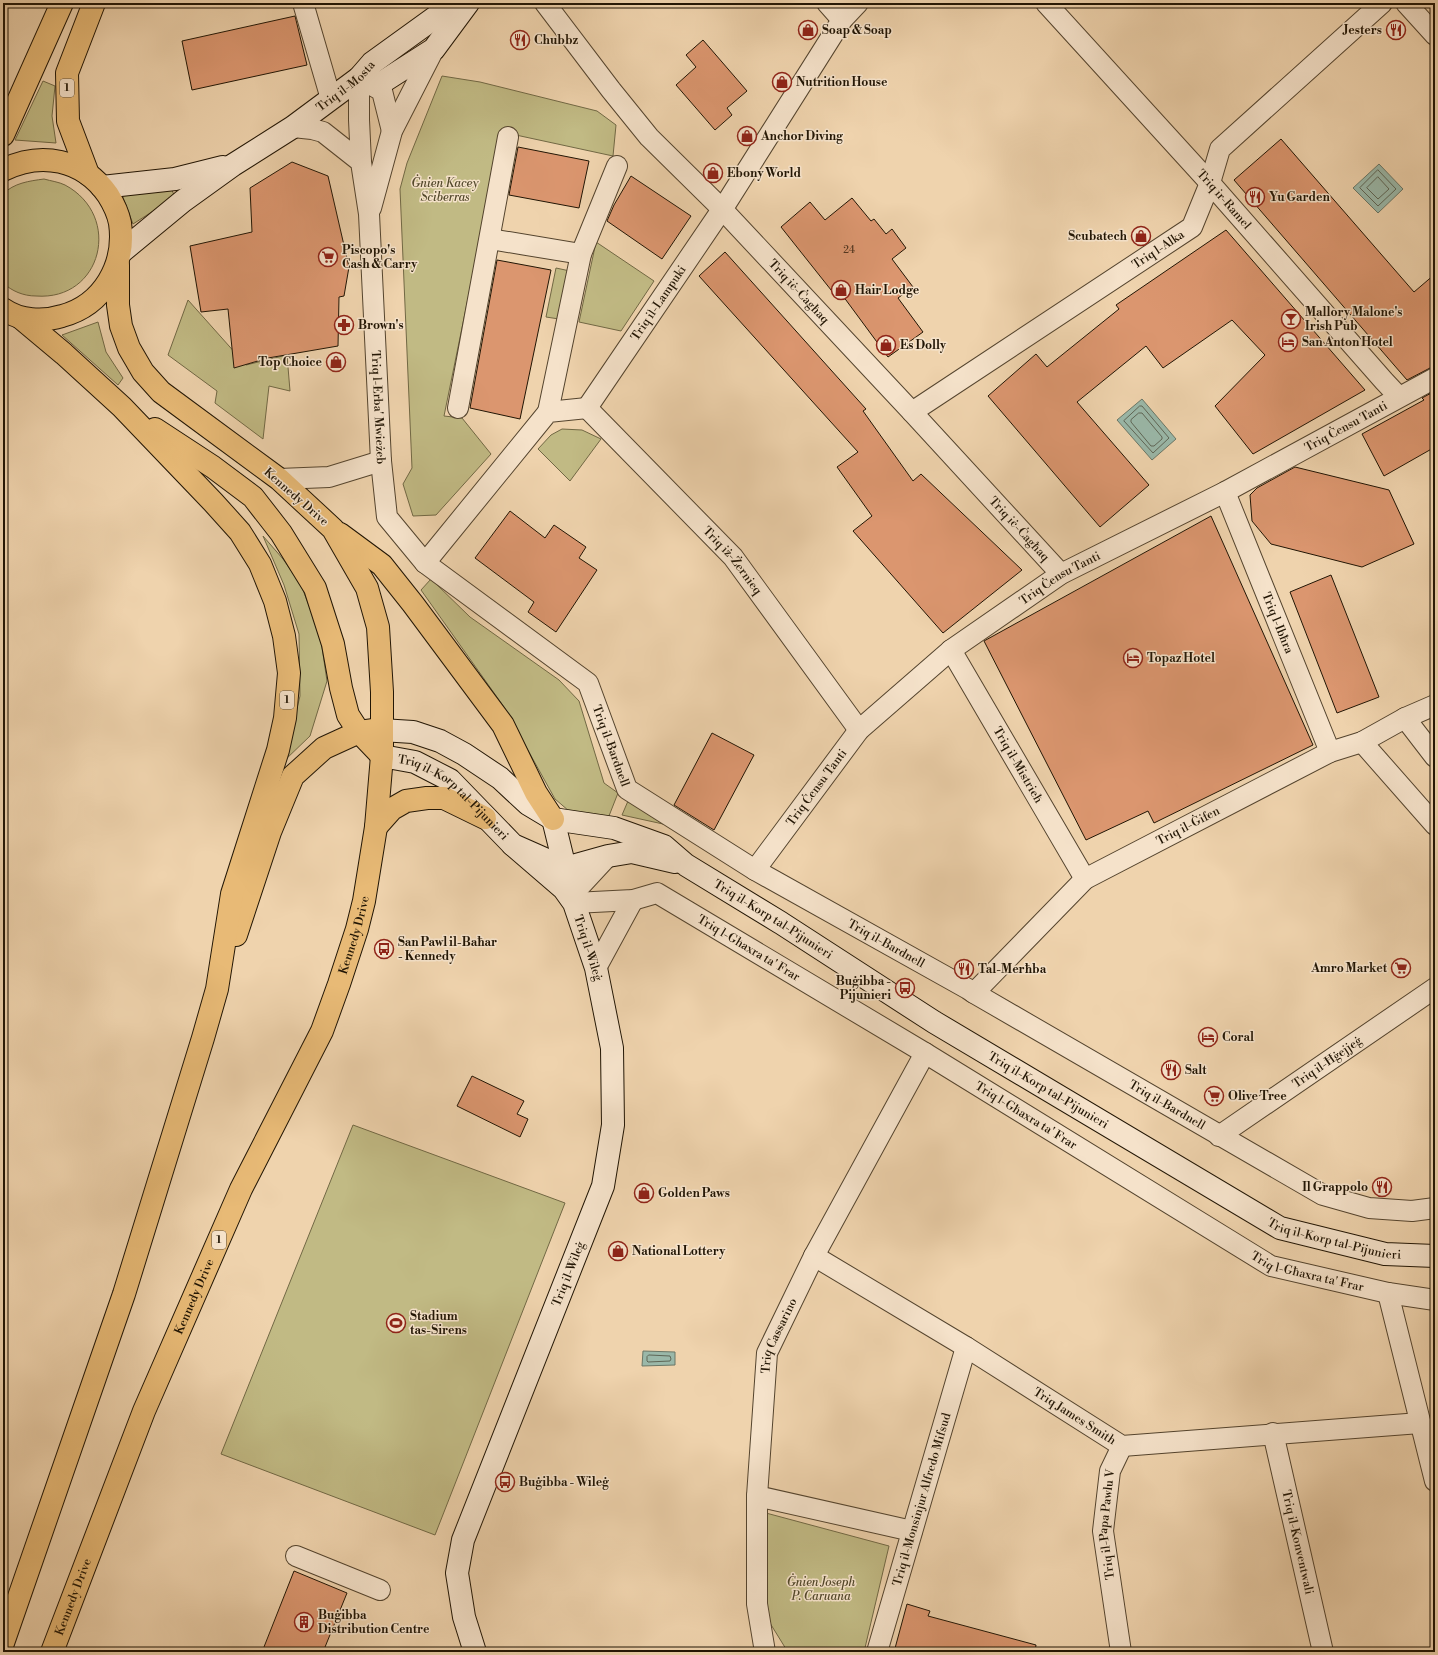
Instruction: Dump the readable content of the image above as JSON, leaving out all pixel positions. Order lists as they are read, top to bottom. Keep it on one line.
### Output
{"streets":{"highway":["1","Kennedy Drive"],"street":["Triq il-Mosta","Triq ir-Ramel","Triq l-Alka","Triq iċ-Ċagħaq","Triq il-Lampuki","Triq l-Erba' Mwieżeb","Triq Ċensu Tanti","Triq iż-Żernieq","Triq l-Ibħra","Triq il-Bardnell","Triq il-Mistrieħ","Triq il-Korp tal-Pijunieri","Triq il-Ġifen","Triq l-Għaxra ta' Frar","Triq il-Wileġ","Triq il-Ħġejjeġ","Triq Cassarino","Triq James Smith","Triq il-Monsinjur Alfredo Mifsud","Triq il-Papa Pawlu V","Triq il-Konventwali"]},"crossings":[["Triq il-Mosta","1"],["Triq il-Mosta","Triq l-Erba' Mwieżeb"],["Triq il-Mosta","Kennedy Drive"],["1","Kennedy Drive"],["Triq ir-Ramel","Triq l-Alka"],["Triq ir-Ramel","Triq Ċensu Tanti"],["Triq l-Alka","Triq iċ-Ċagħaq"],["Triq iċ-Ċagħaq","Triq il-Lampuki"],["Triq iċ-Ċagħaq","Triq Ċensu Tanti"],["Triq il-Lampuki","Triq iż-Żernieq"],["Triq l-Erba' Mwieżeb","Triq il-Bardnell"],["Triq Ċensu Tanti","Triq iż-Żernieq"],["Triq Ċensu Tanti","Triq l-Ibħra"],["Triq Ċensu Tanti","Triq il-Bardnell"],["Triq Ċensu Tanti","Triq il-Mistrieħ"],["Kennedy Drive","Triq il-Korp tal-Pijunieri"],["Triq l-Ibħra","Triq il-Ġifen"],["Triq il-Bardnell","Triq il-Ġifen"],["Triq il-Bardnell","Triq il-Ħġejjeġ"],["Triq il-Mistrieħ","Triq il-Ġifen"],["Triq il-Korp tal-Pijunieri","Triq l-Għaxra ta' Frar"],["Triq il-Korp tal-Pijunieri","Triq il-Wileġ"],["Triq l-Għaxra ta' Frar","Triq il-Wileġ"],["Triq l-Għaxra ta' Frar","Triq Cassarino"],["Triq Cassarino","Triq James Smith"],["Triq James Smith","Triq il-Monsinjur Alfredo Mifsud"],["Triq James Smith","Triq il-Papa Pawlu V"],["Triq James Smith","Triq il-Konventwali"]],"parks":["Ġnien Kacey Sciberras","Ġnien Joseph P. Caruana"],"places":{"shop":["Soap & Soap","Nutrition House","Anchor Diving","Ebony World","Scubatech","Hair Lodge","Es Dolly","Top Choice","Golden Paws","National Lottery"],"restaurant":["Jesters","Chubbz","Yu Garden","Tal-Merħba","Salt","Il Grappolo"],"supermarket":["Piscopo's Cash & Carry","Amro Market","Olive Tree"],"bar":["Mallory Malone's Irish Pub"],"pharmacy":["Brown's"],"hotel":["San Anton Hotel","Topaz Hotel","Coral"],"bus stop":["San Pawl il-Baħar - Kennedy","Buġibba - Pijunieri","Buġibba - Wileġ"],"sports":["Stadium tas-Sirens"],"building":["Buġibba Distribution Centre"]},"house_numbers":["24"]}
